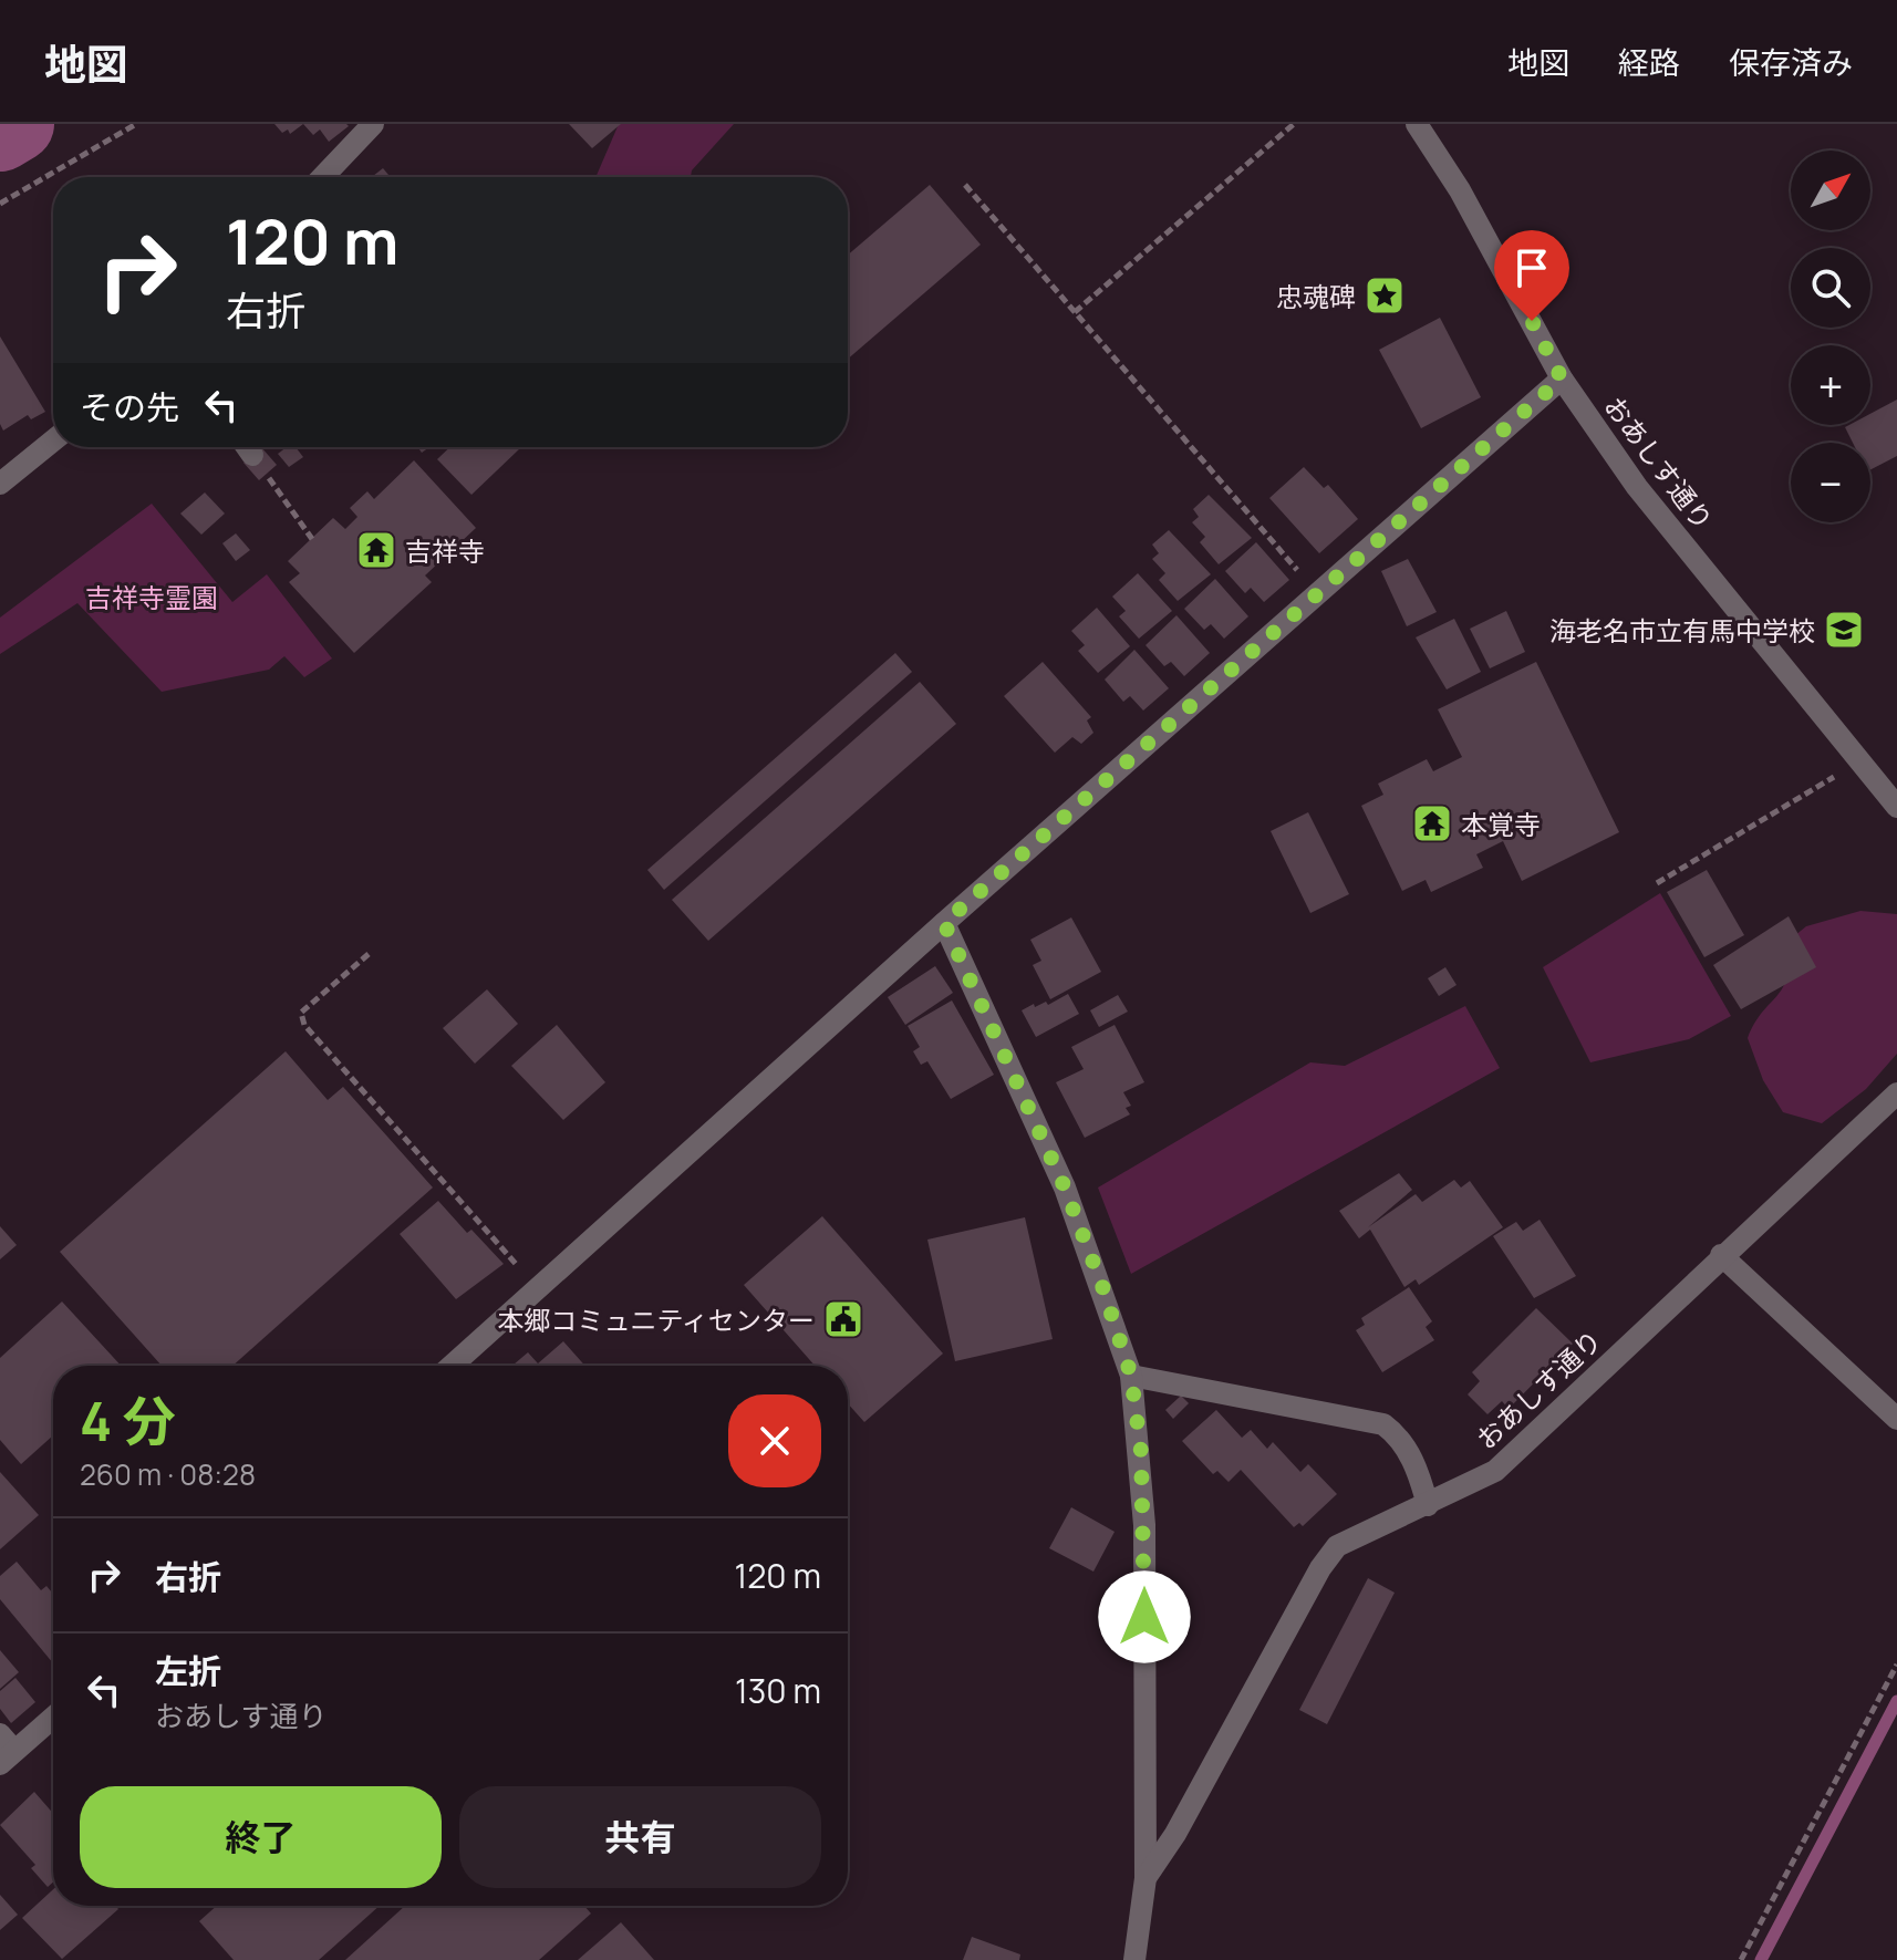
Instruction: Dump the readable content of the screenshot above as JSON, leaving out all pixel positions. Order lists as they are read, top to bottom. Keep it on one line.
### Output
{"streets":{"street":["おあしす通り"]},"parks":["吉祥寺霊園"],"places":{"place":["忠魂碑"],"temple":["吉祥寺","本覚寺"],"school or university":["海老名市立有馬中学校"],"public building":["本郷コミュニティセンター"]},"north":"top right","page":{"header":"地図","nav":["地図","経路","保存済み"],"map_buttons":["+","−"],"turn":["120 m","右折"],"then":"その先","heading":["4 分","260 m · 08:28"],"list":[{"name":"右折","value":"120 m"},{"name":"左折","note":"おあしす通り","value":"130 m"}],"buttons":["終了","共有"]}}
